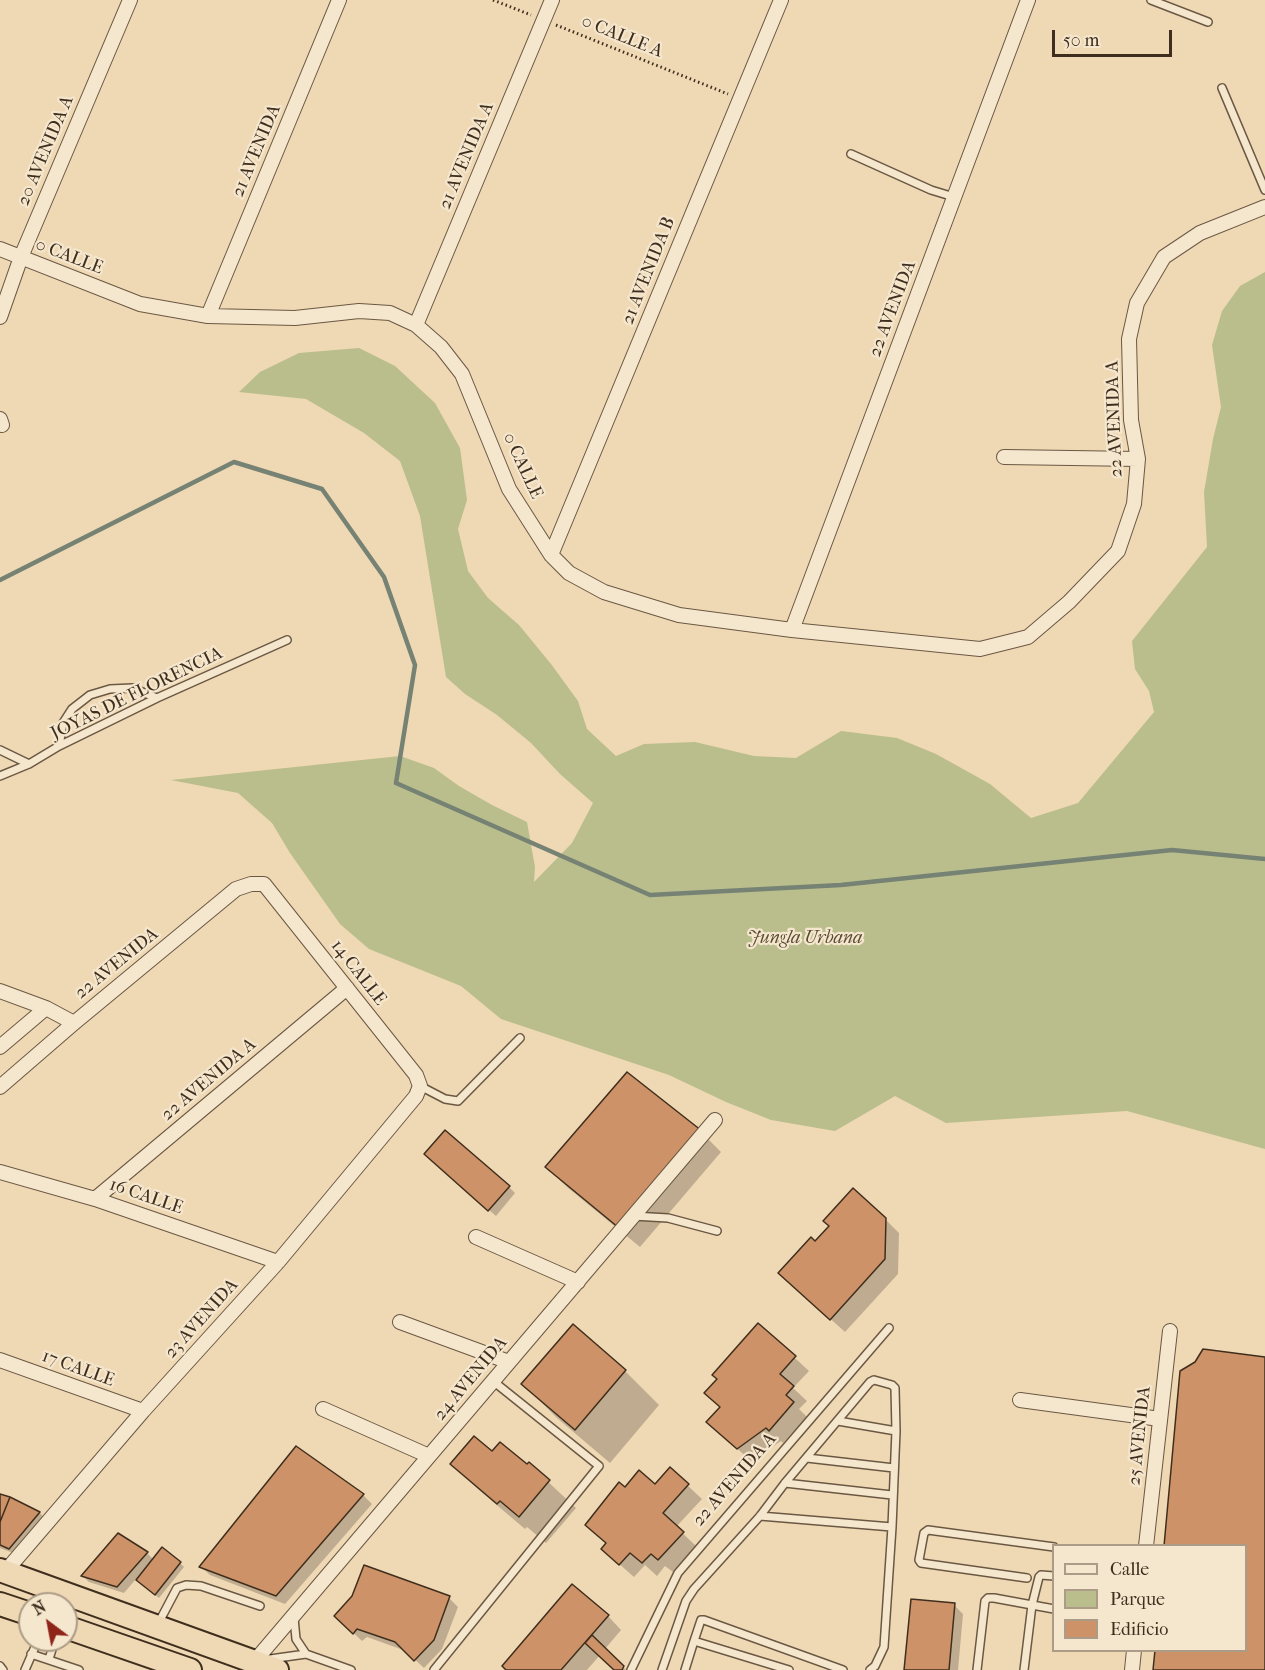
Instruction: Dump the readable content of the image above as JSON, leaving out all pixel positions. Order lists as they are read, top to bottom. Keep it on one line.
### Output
{"streets":{"street":["20 AVENIDA A","21 AVENIDA","21 AVENIDA A","0 CALLE","21 AVENIDA B","22 AVENIDA","22 AVENIDA A","14 CALLE","16 CALLE","23 AVENIDA","17 CALLE","24 AVENIDA","25 AVENIDA"],"lane":["JOYAS DE FLORENCIA"],"path":["0 CALLE A"]},"crossings":[["0 CALLE A","21 AVENIDA A"],["0 CALLE A","21 AVENIDA B"],["20 AVENIDA A","0 CALLE"],["21 AVENIDA","0 CALLE"],["21 AVENIDA A","0 CALLE"],["0 CALLE","21 AVENIDA B"],["0 CALLE","22 AVENIDA"],["0 CALLE","22 AVENIDA A"],["22 AVENIDA","14 CALLE"],["22 AVENIDA A","14 CALLE"],["22 AVENIDA A","16 CALLE"],["14 CALLE","23 AVENIDA"],["16 CALLE","23 AVENIDA"],["23 AVENIDA","17 CALLE"]],"parks":["Jungla Urbana"],"legend":["Calle","Parque","Edificio"],"scale_bar":"50 m","north":"top left"}
